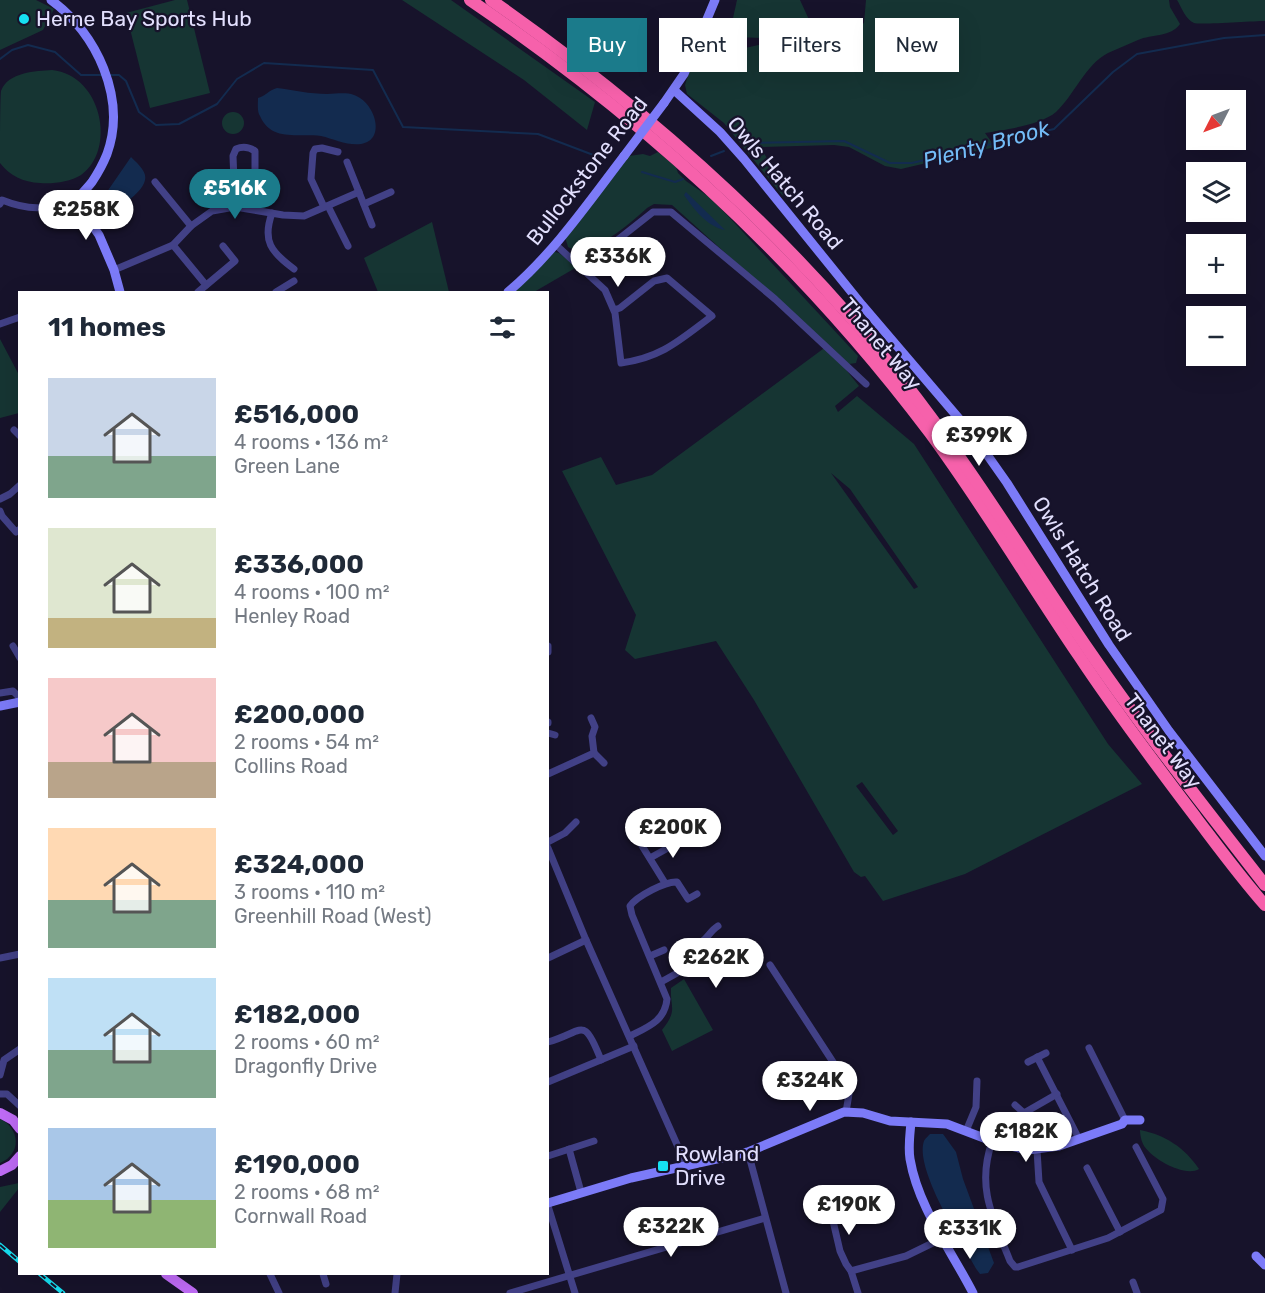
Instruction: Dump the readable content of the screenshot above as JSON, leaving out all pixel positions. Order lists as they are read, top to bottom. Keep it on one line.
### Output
{"streets":{"highway":["Thanet Way"],"street":["Bullockstone Road","Owls Hatch Road"]},"crossings":[["Bullockstone Road","Owls Hatch Road"]],"water":["Plenty Brook"],"places":{"other":["Herne Bay Sports Hub"],"transit":["Rowland Drive"]},"north":"bottom left","page":{"chip":["Buy","Rent","Filters","New"],"map_buttons":["+","−"],"price":["£516K","£258K","£336K","£399K","£200K","£262K","£324K","£182K","£190K","£322K","£331K"],"heading":"11 homes","list":[{"name":"£516,000","note":"4 rooms · 136 m² · Green Lane"},{"name":"£336,000","note":"4 rooms · 100 m² · Henley Road"},{"name":"£200,000","note":"2 rooms · 54 m² · Collins Road"},{"name":"£324,000","note":"3 rooms · 110 m² · Greenhill Road (West)"},{"name":"£182,000","note":"2 rooms · 60 m² · Dragonfly Drive"},{"name":"£190,000","note":"2 rooms · 68 m² · Cornwall Road"}]}}
